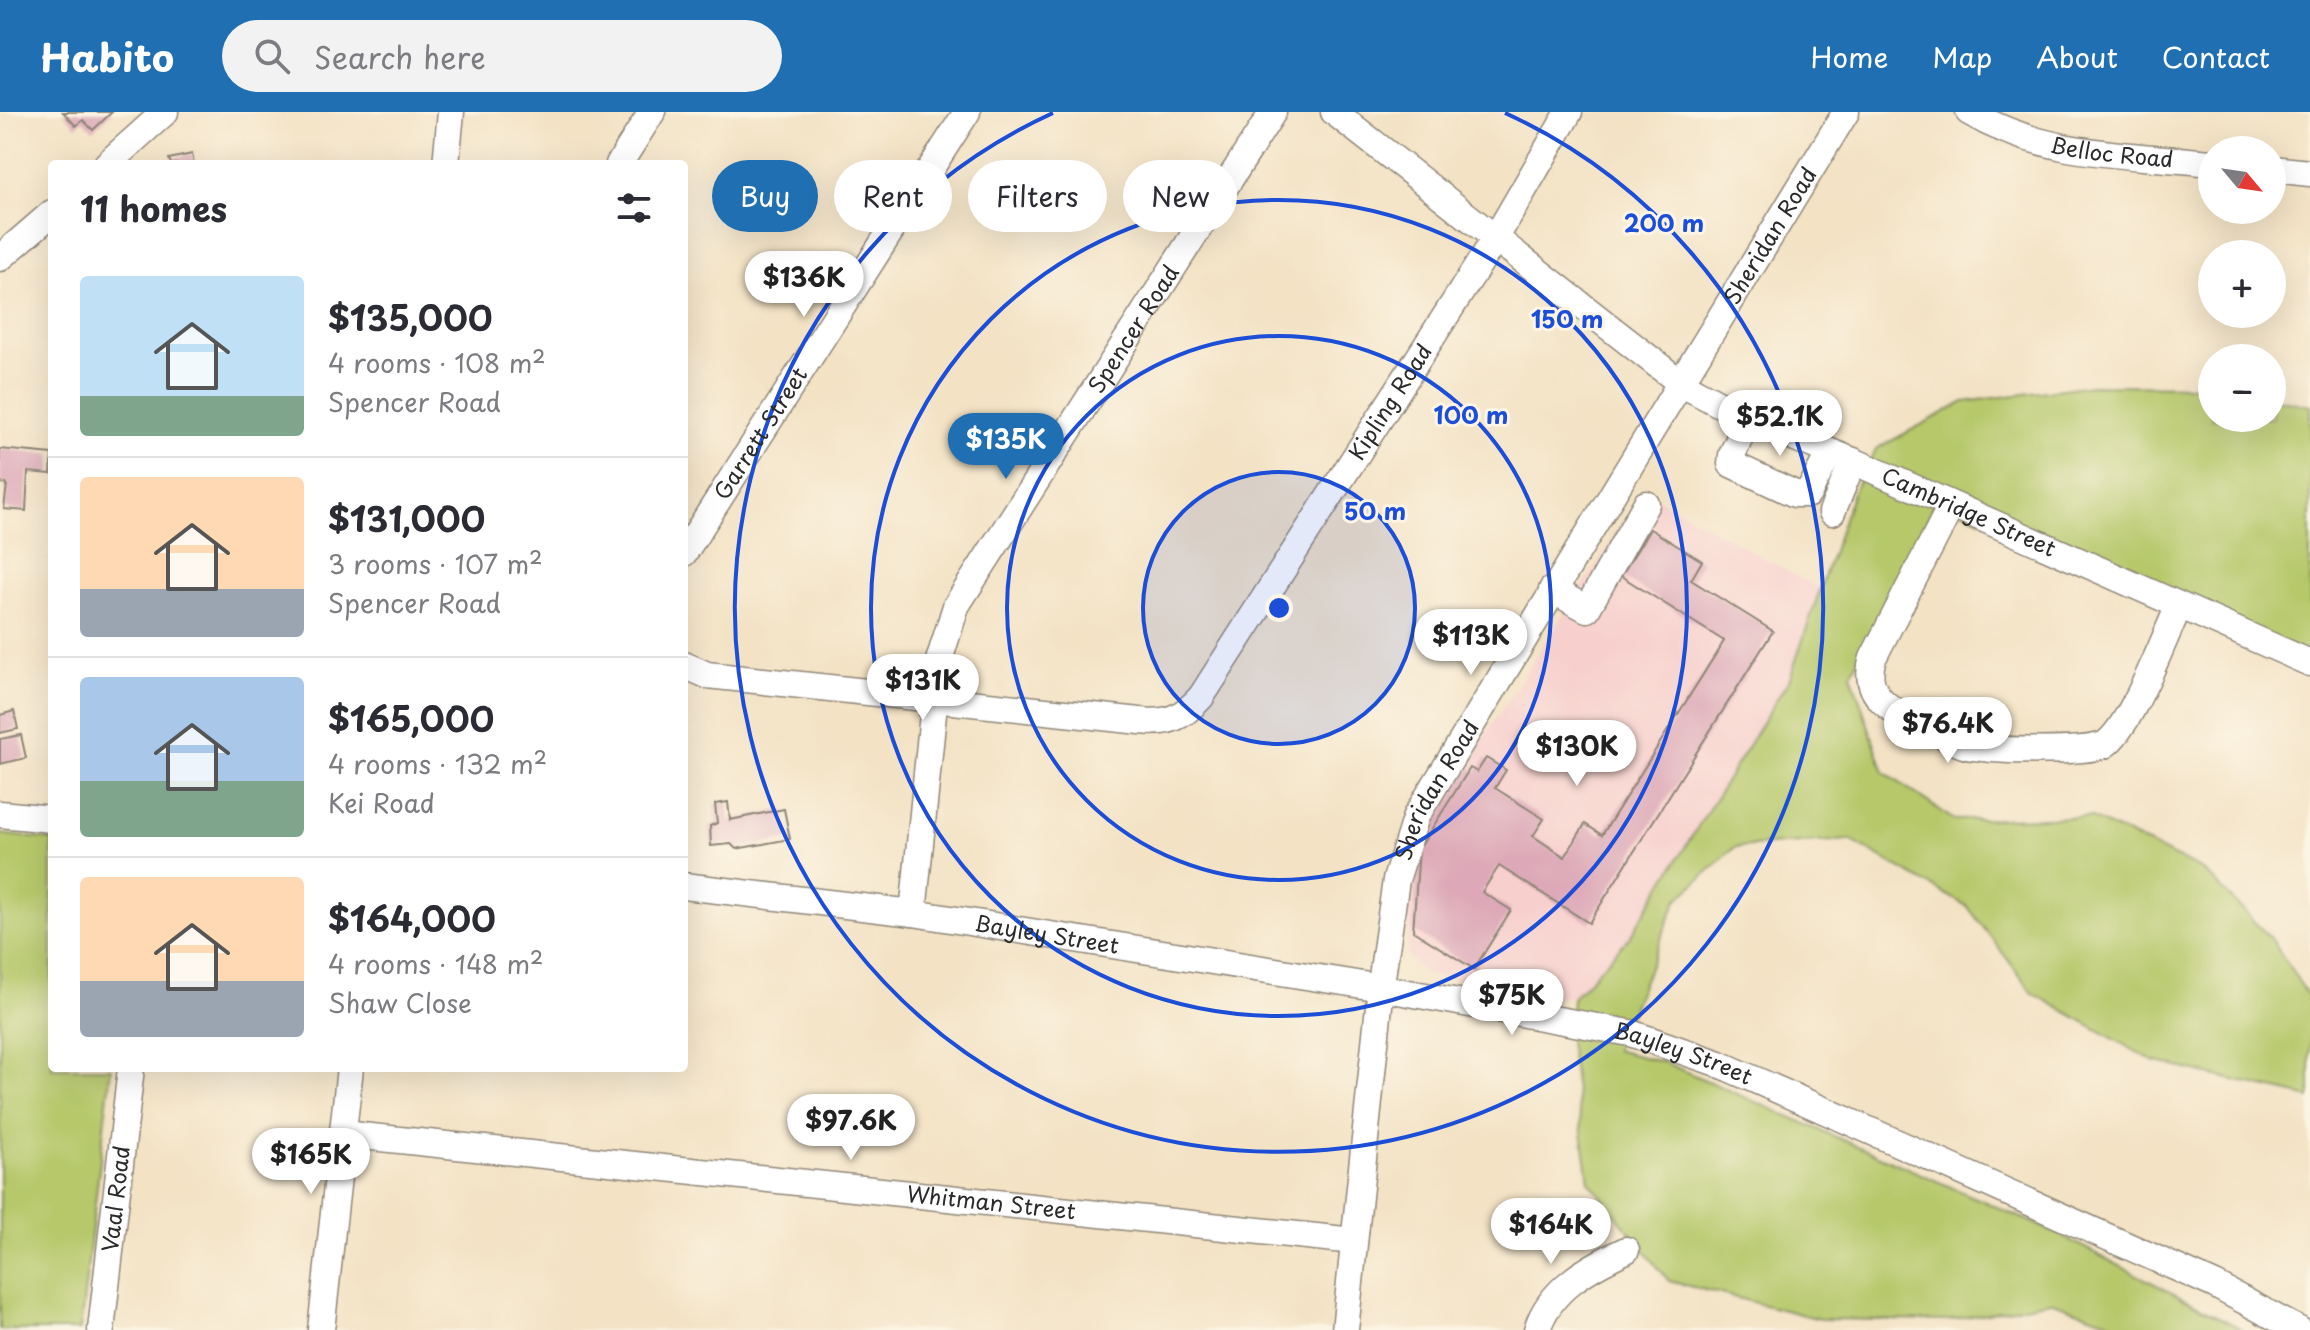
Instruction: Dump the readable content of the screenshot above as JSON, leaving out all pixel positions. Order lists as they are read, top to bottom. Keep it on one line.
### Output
{"streets":{"street":["Belloc Road","Sheridan Road","Spencer Road","Kipling Road","Garrett Street","Cambridge Street","Bayley Street","Vaal Road","Whitman Street"]},"crossings":[["Sheridan Road","Cambridge Street"],["Sheridan Road","Bayley Street"],["Sheridan Road","Whitman Street"],["Spencer Road","Kipling Road"],["Spencer Road","Bayley Street"],["Kipling Road","Cambridge Street"]],"north":"bottom right","page":{"header":"Habito","search":"Search here","nav":["Home","Map","About","Contact"],"map_buttons":["+","−"],"chip":["Buy","Rent","Filters","New"],"heading":"11 homes","price":["$136K","$52.1K","$135K","$113K","$131K","$76.4K","$130K","$75K","$97.6K","$165K","$164K"],"list":[{"name":"$135,000","note":"4 rooms · 108 m² · Spencer Road"},{"name":"$131,000","note":"3 rooms · 107 m² · Spencer Road"},{"name":"$165,000","note":"4 rooms · 132 m² · Kei Road"},{"name":"$164,000","note":"4 rooms · 148 m² · Shaw Close"}]},"rings":["200 m","150 m","100 m","50 m"]}
